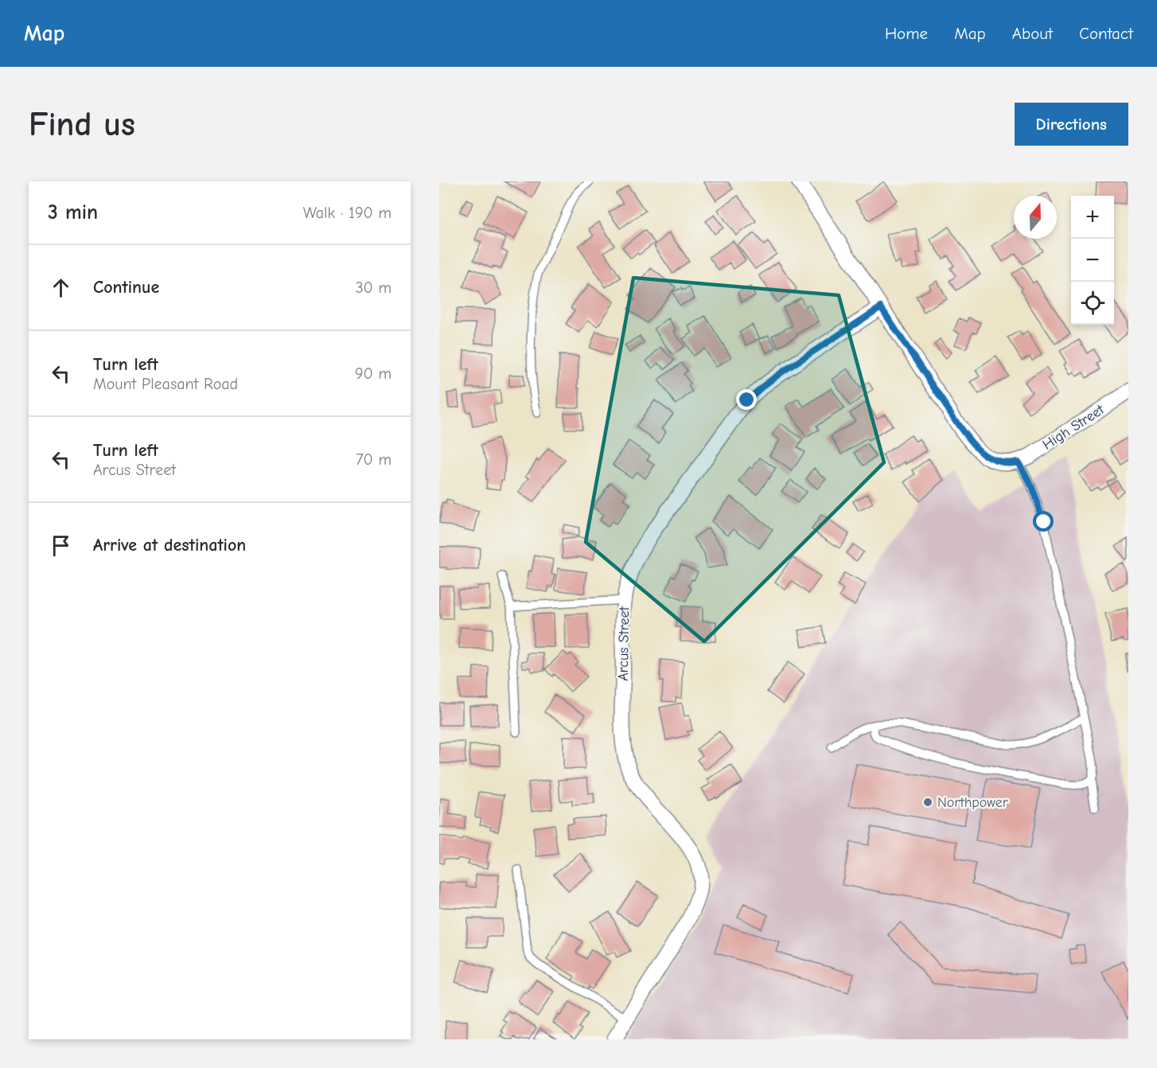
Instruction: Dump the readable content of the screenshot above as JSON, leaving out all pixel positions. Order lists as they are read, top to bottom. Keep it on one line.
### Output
{"streets":{"street":["High Street","Arcus Street"]},"places":["Northpower"],"north":"top","page":{"header":"Map","nav":["Home","Map","About","Contact"],"buttons":"Directions","title":"Find us","heading":["3 min","Walk · 190 m"],"map_buttons":["+","−"],"list":[["Continue","30 m"],["Turn left","Mount Pleasant Road","90 m"],["Turn left","Arcus Street","70 m"],"Arrive at destination"]}}
